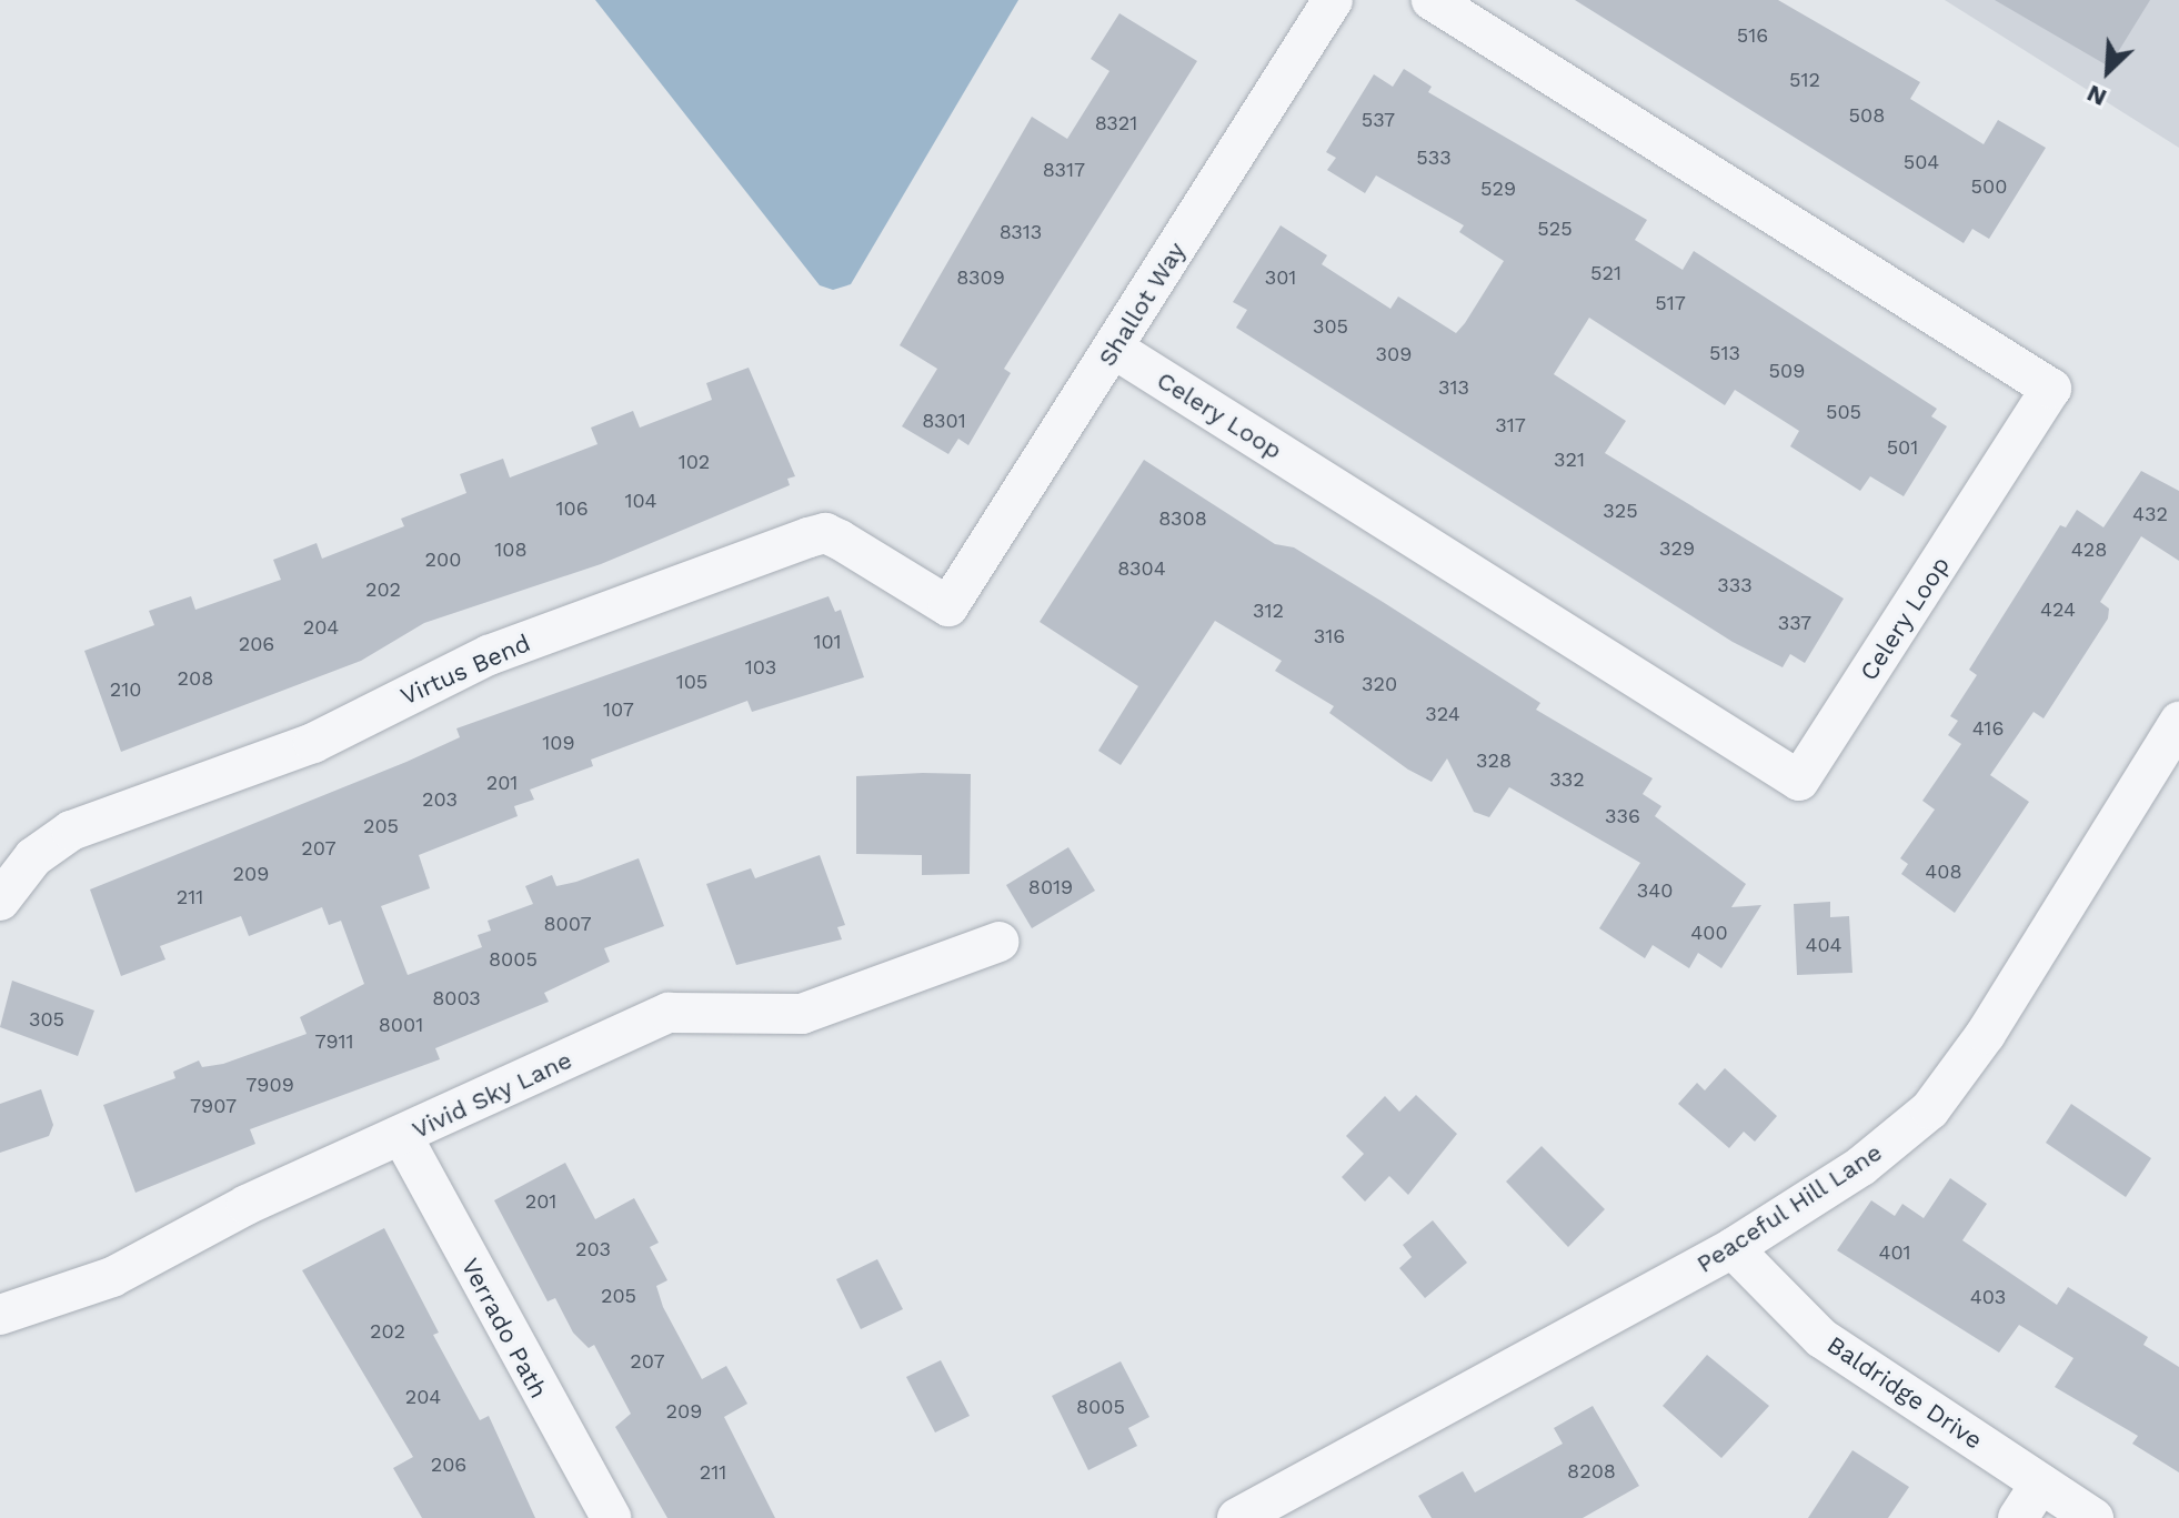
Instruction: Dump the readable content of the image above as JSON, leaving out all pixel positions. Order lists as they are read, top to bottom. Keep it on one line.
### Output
{"streets":{"street":["Shallot Way","Celery Loop","Virtus Bend","Vivid Sky Lane","Peaceful Hill Lane","Verrado Path","Baldridge Drive"]},"crossings":[["Shallot Way","Celery Loop"],["Shallot Way","Virtus Bend"],["Vivid Sky Lane","Verrado Path"],["Peaceful Hill Lane","Baldridge Drive"]],"house_numbers":["516","512","508","537","8321","533","504","8317","500","529","525","8313","521","8309","301","517","305","513","309","509","313","505","8301","317","501","321","102","104","106","325","432","8308","329","108","428","200","8304","333","202","424","312","337","204","316","101","206","103","208","105","320","210","107","324","416","109","328","332","201","203","336","205","207","408","209","8019","340","211","8007","400","404","8005","8003","305","8001","7911","7909","7907","201","203","401","205","403","202","207","204","8005","209","206","8208","211"],"north":"bottom left"}
